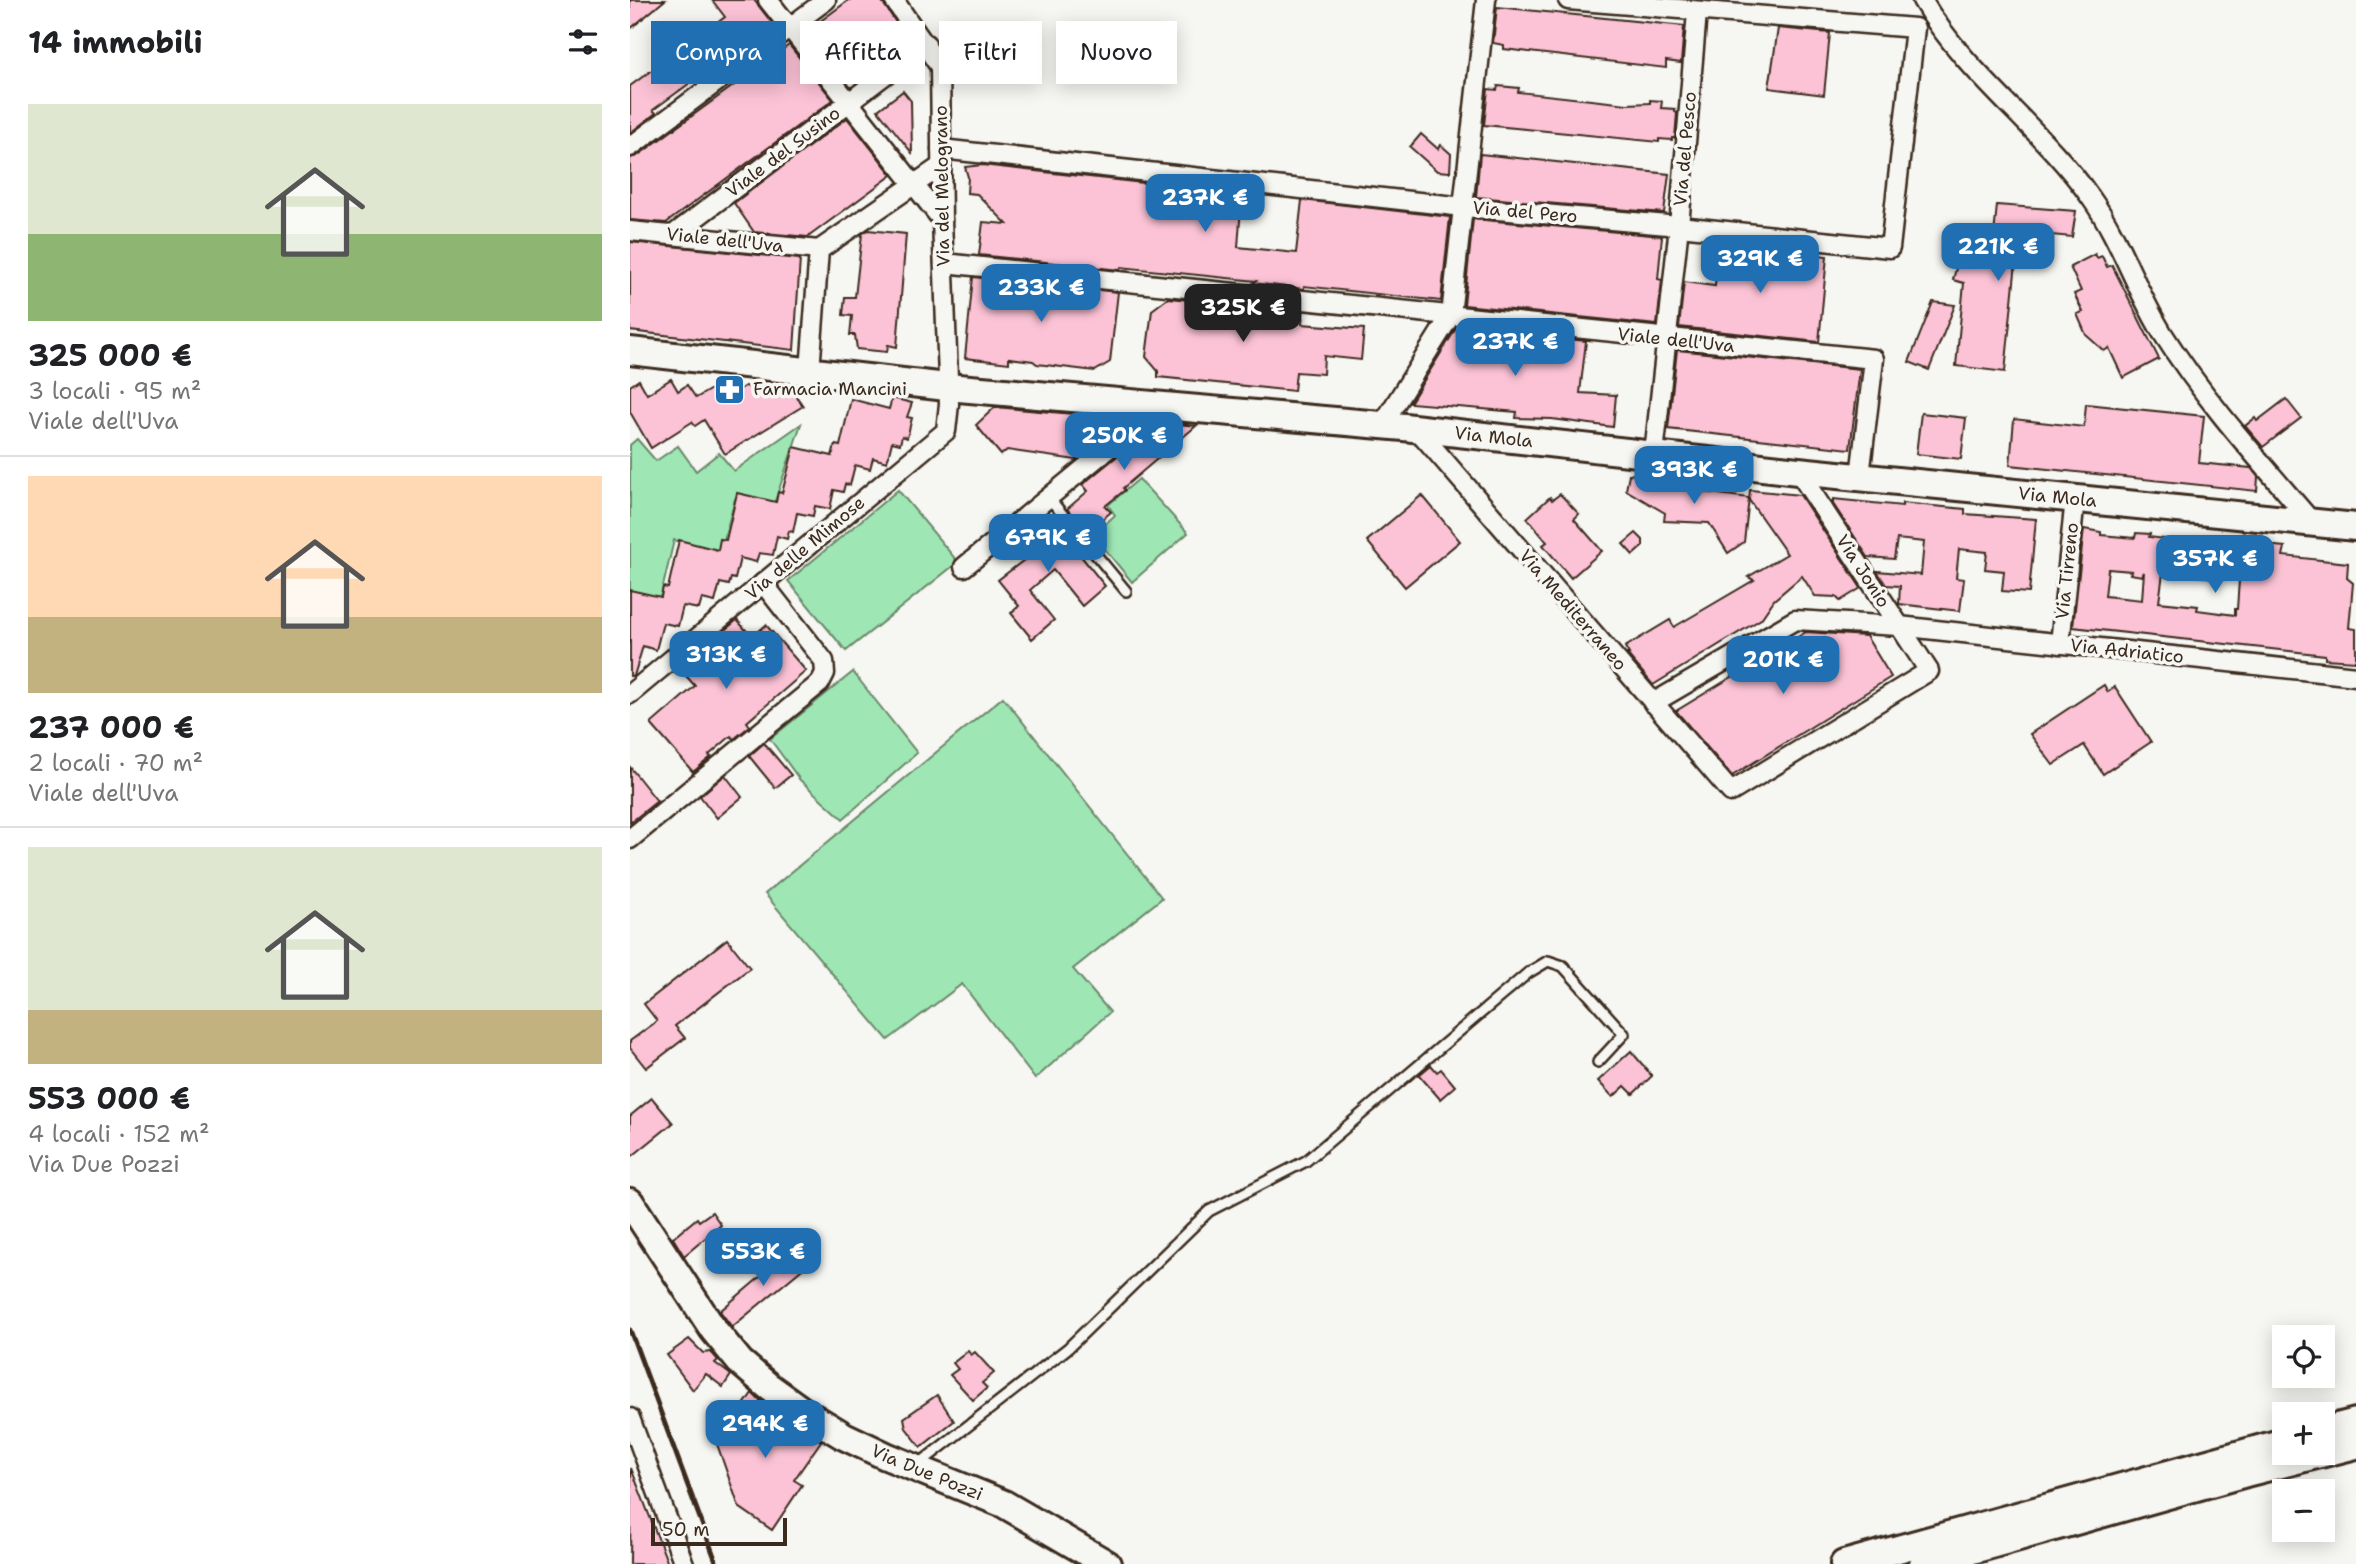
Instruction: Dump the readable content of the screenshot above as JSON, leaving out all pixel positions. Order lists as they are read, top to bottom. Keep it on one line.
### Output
{"streets":{"main road":["Via Mola","Via Due Pozzi"],"street":["Via del Pesco","Viale del Susino","Via del Melograno","Via del Pero","Viale dell'Uva","Via delle Mimose","Via Jonio","Via Tirreno","Via Mediterraneo","Via Adriatico"]},"crossings":[["Via del Pesco","Via del Pero"],["Via del Pesco","Viale dell'Uva"],["Via del Pesco","Via Mola"],["Viale del Susino","Via del Melograno"],["Viale del Susino","Viale dell'Uva"],["Via del Melograno","Via del Pero"],["Via del Melograno","Viale dell'Uva"],["Via del Melograno","Via Mola"],["Via del Melograno","Via delle Mimose"],["Viale dell'Uva","Via Mola"],["Via Mola","Via delle Mimose"],["Via Mola","Via Jonio"],["Via Mola","Via Tirreno"],["Via Mola","Via Mediterraneo"],["Via Jonio","Via Mediterraneo"],["Via Jonio","Via Adriatico"],["Via Tirreno","Via Adriatico"],["Via Mediterraneo","Via Adriatico"]],"places":{"pharmacy":["Farmacia Mancini"]},"scale_bar":"50 m","page":{"heading":"14 immobili","chip":["Compra","Affitta","Filtri","Nuovo"],"list":[{"name":"325 000 €","note":"3 locali · 95 m² · Viale dell'Uva"},{"name":"237 000 €","note":"2 locali · 70 m² · Viale dell'Uva"},{"name":"553 000 €","note":"4 locali · 152 m² · Via Due Pozzi"}],"price":["237K €","221K €","329K €","233K €","325K €","237K €","250K €","393K €","679K €","357K €","313K €","201K €","553K €","294K €"],"map_buttons":["+","−"],"scale":"50 m"}}
